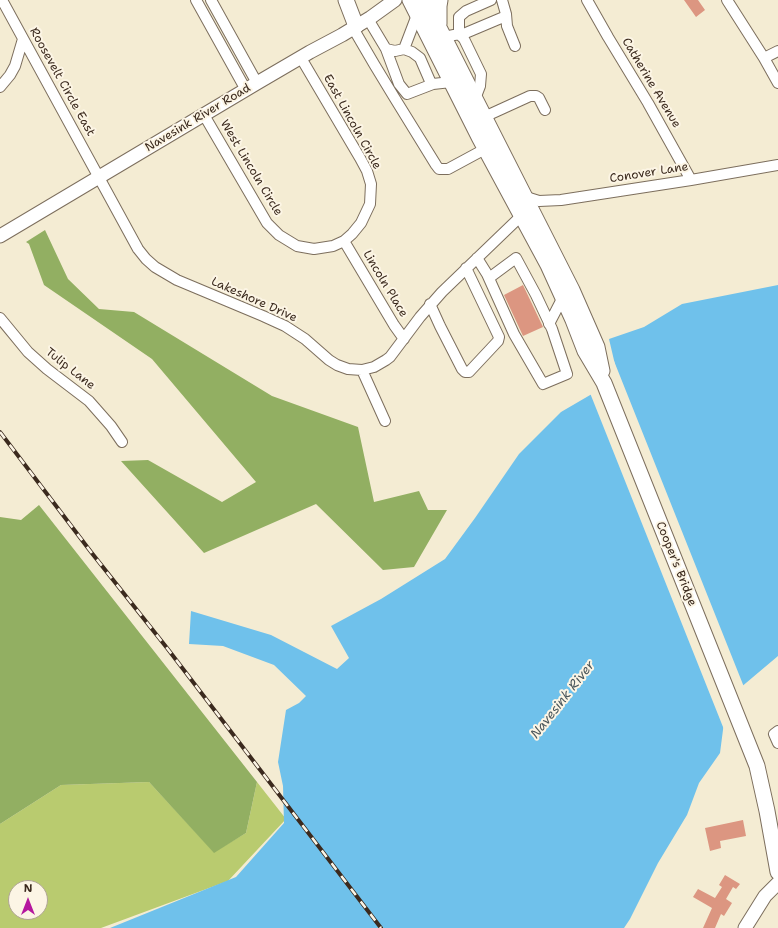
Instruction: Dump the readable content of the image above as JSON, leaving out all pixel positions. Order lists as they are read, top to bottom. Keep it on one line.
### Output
{"streets":{"highway":["Cooper's Bridge"],"main road":["Navesink River Road"],"street":["Roosevelt Circle East","Catherine Avenue","East Lincoln Circle","West Lincoln Circle","Conover Lane","Lincoln Place","Lakeshore Drive","Tulip Lane"]},"crossings":[["Roosevelt Circle East","Navesink River Road"],["Roosevelt Circle East","Lakeshore Drive"],["Catherine Avenue","Conover Lane"],["Navesink River Road","East Lincoln Circle"],["Navesink River Road","West Lincoln Circle"],["Navesink River Road","Lakeshore Drive"],["East Lincoln Circle","West Lincoln Circle"],["East Lincoln Circle","Lincoln Place"],["West Lincoln Circle","Lincoln Place"],["Lincoln Place","Lakeshore Drive"]],"water":["Navesink River"],"north":"top"}
